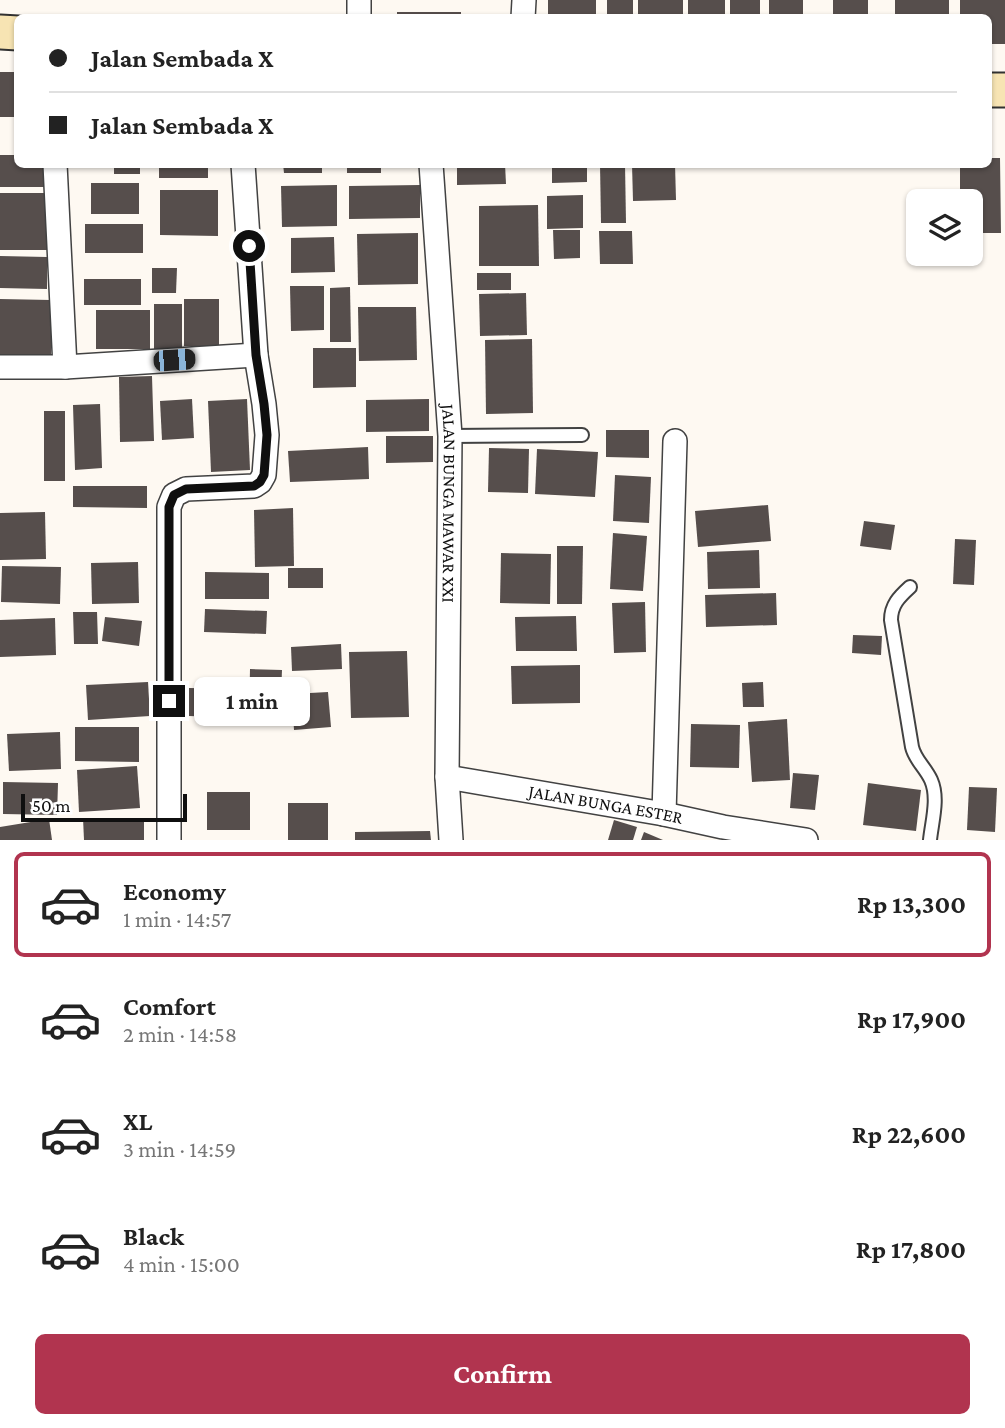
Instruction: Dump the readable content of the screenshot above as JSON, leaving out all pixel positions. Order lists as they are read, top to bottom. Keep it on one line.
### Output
{"streets":{"street":["JALAN BUNGA MAWAR XXI","JALAN BUNGA ESTER"]},"crossings":[["JALAN BUNGA MAWAR XXI","JALAN BUNGA ESTER"]],"scale_bar":"50 m","page":{"banner":["Jalan Sembada X","Jalan Sembada X"],"bubble":"1 min","scale":"50 m","list":[{"name":"Economy","note":"1 min · 14:57","value":"Rp 13,300"},{"name":"Comfort","note":"2 min · 14:58","value":"Rp 17,900"},{"name":"XL","note":"3 min · 14:59","value":"Rp 22,600"},{"name":"Black","note":"4 min · 15:00","value":"Rp 17,800"}],"buttons":"Confirm"}}
